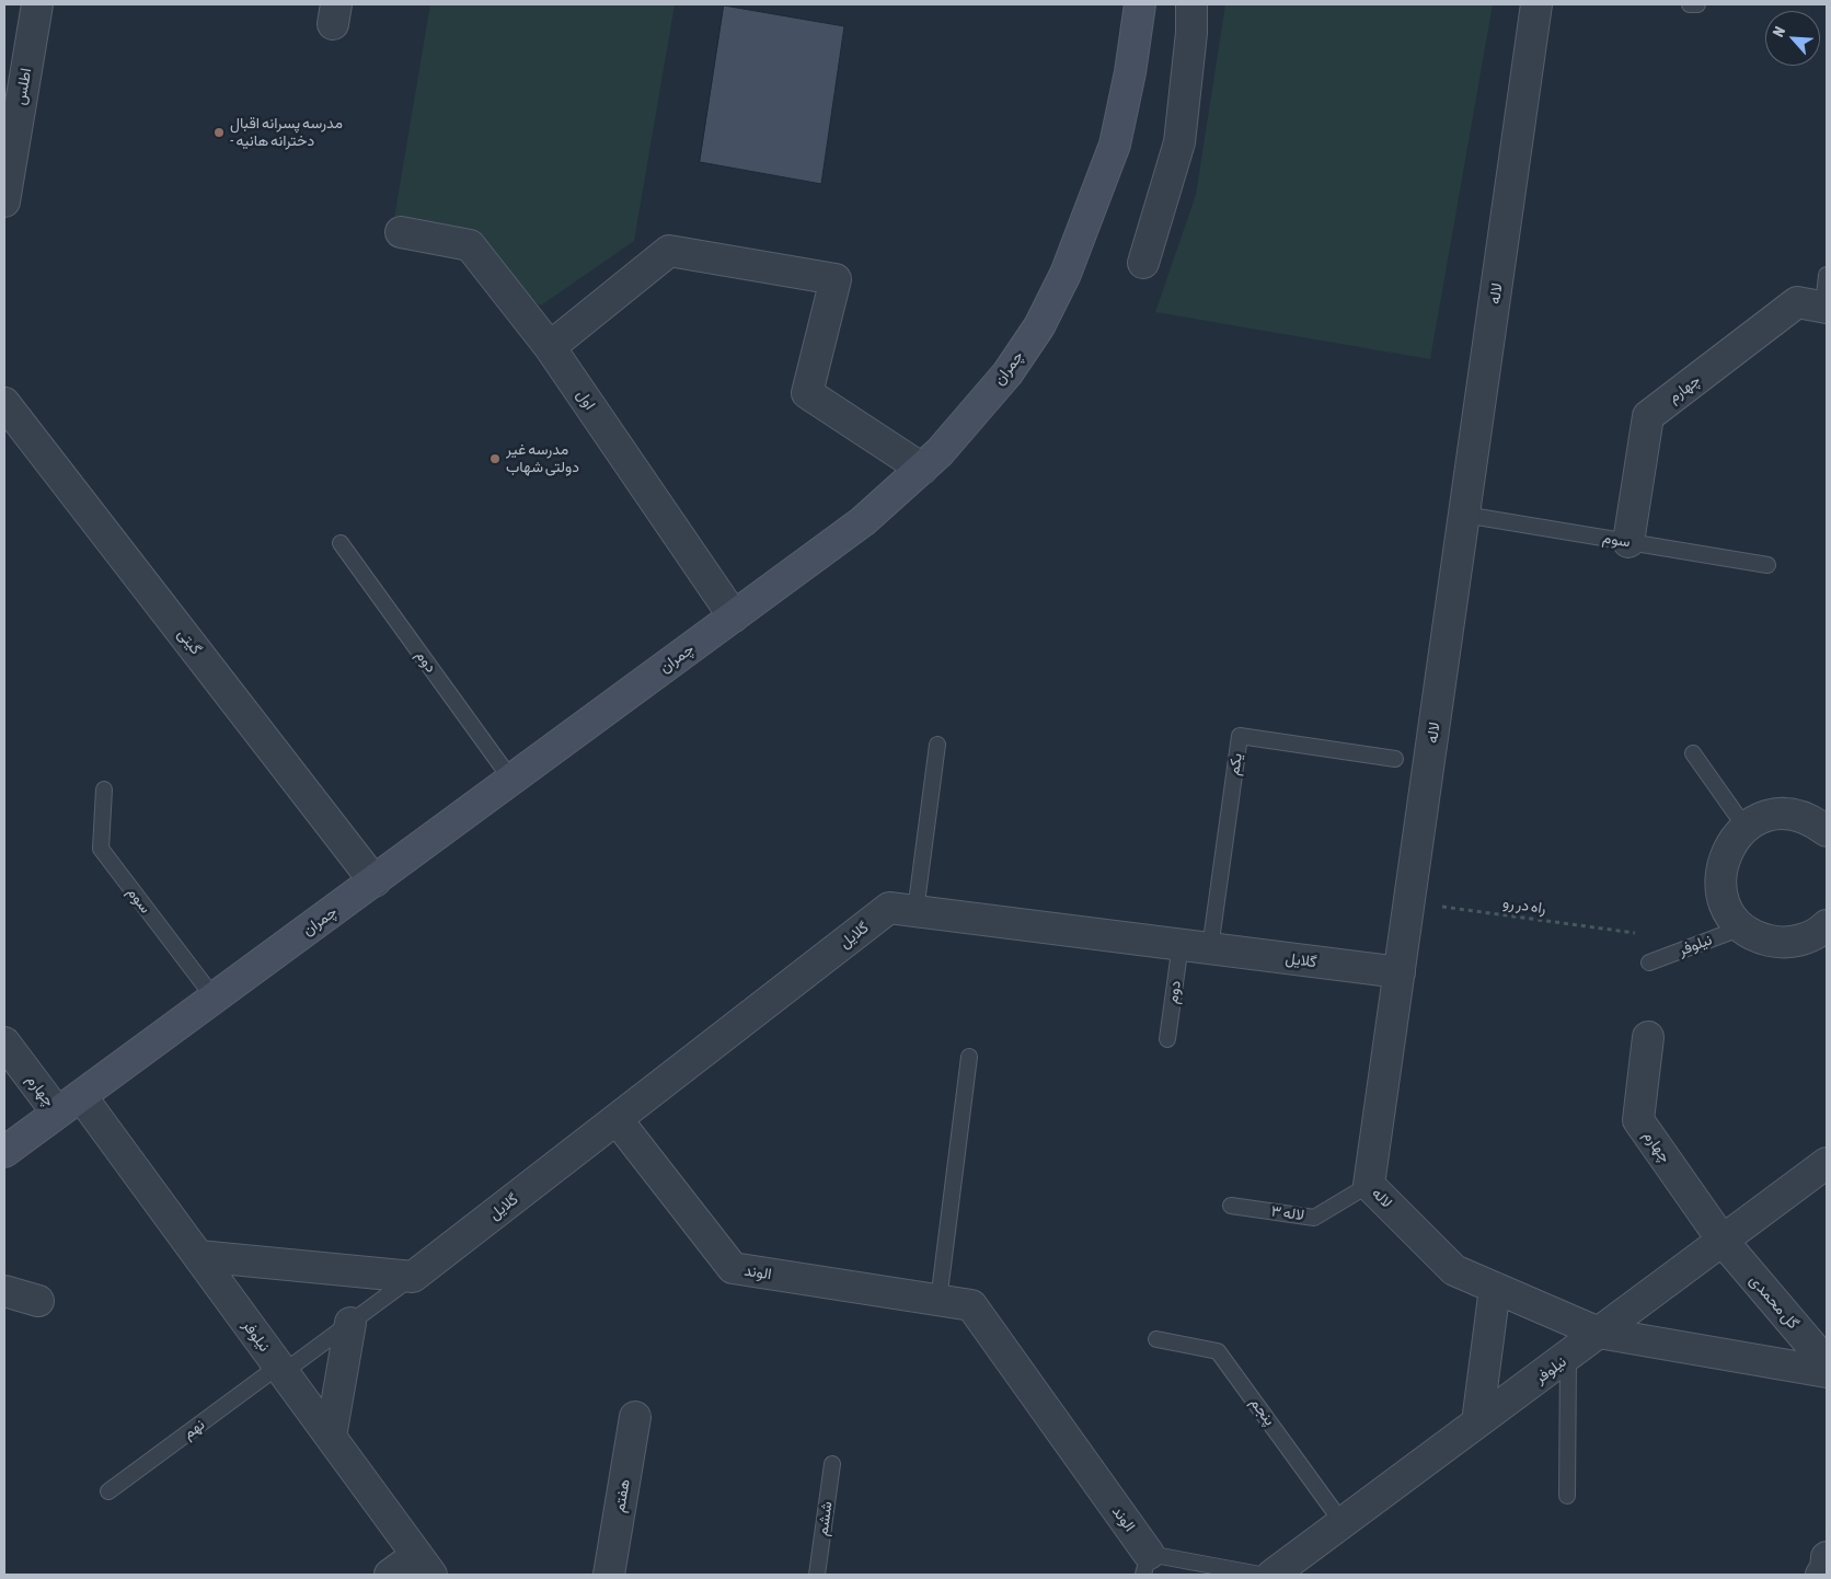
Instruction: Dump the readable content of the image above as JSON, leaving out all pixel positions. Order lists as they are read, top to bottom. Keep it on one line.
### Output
{"streets":{"main road":["چمران"],"street":["اطلس","لاله","چهارم","اول","گیتی","گلایل","نیلوفر","الوند","گل محمدی","هفتم"],"lane":["سوم","دوم","یکم","لاله ۳","پنجم","نهم","ششم"],"path":["راه در رو"]},"crossings":[["لاله","سوم"],["لاله","راه در رو"],["لاله","گلایل"],["لاله","نیلوفر"],["لاله","لاله ۳"],["چمران","چهارم"],["چمران","اول"],["چمران","سوم"],["چمران","گیتی"],["چمران","دوم"],["چمران","نیلوفر"],["چهارم","سوم"],["چهارم","نیلوفر"],["چهارم","گل محمدی"],["دوم","گلایل"],["یکم","گلایل"],["گلایل","نیلوفر"],["گلایل","الوند"],["گلایل","نهم"],["نیلوفر","گل محمدی"],["نیلوفر","پنجم"],["نیلوفر","نهم"]],"places":["مدرسه پسرانه اقبال - دخترانه هانیه","مدرسه غیر دولتی شهاب"],"north":"top left"}
